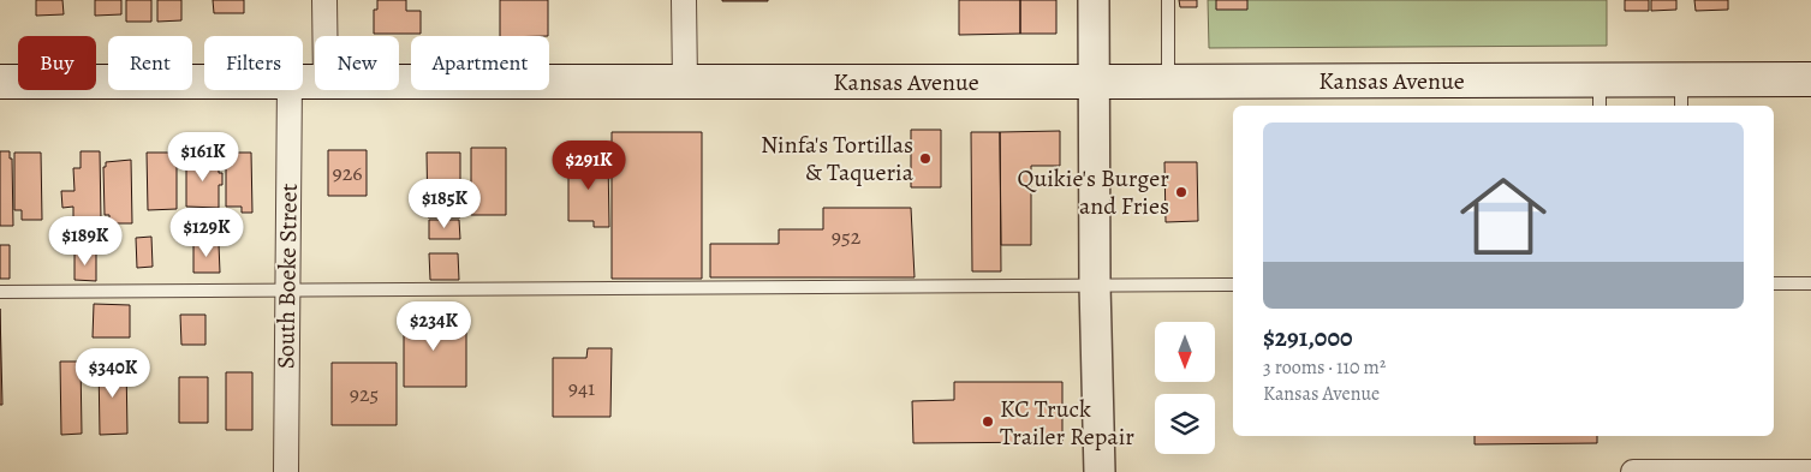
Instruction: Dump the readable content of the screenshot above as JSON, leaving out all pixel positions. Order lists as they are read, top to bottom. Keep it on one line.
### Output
{"streets":{"main road":["Kansas Avenue"],"street":["South Boeke Street"]},"places":["Ninfa's Tortillas & Taqueria","Quikie's Burger and Fries","KC Truck Trailer Repair"],"house_numbers":["926","952","941","925"],"north":"bottom","page":{"chip":["Buy","Rent","Filters","New","Apartment"],"list":[{"name":"$291,000","note":"3 rooms · 110 m² · Kansas Avenue"}],"price":["$161K","$291K","$185K","$129K","$189K","$234K","$340K"]}}
